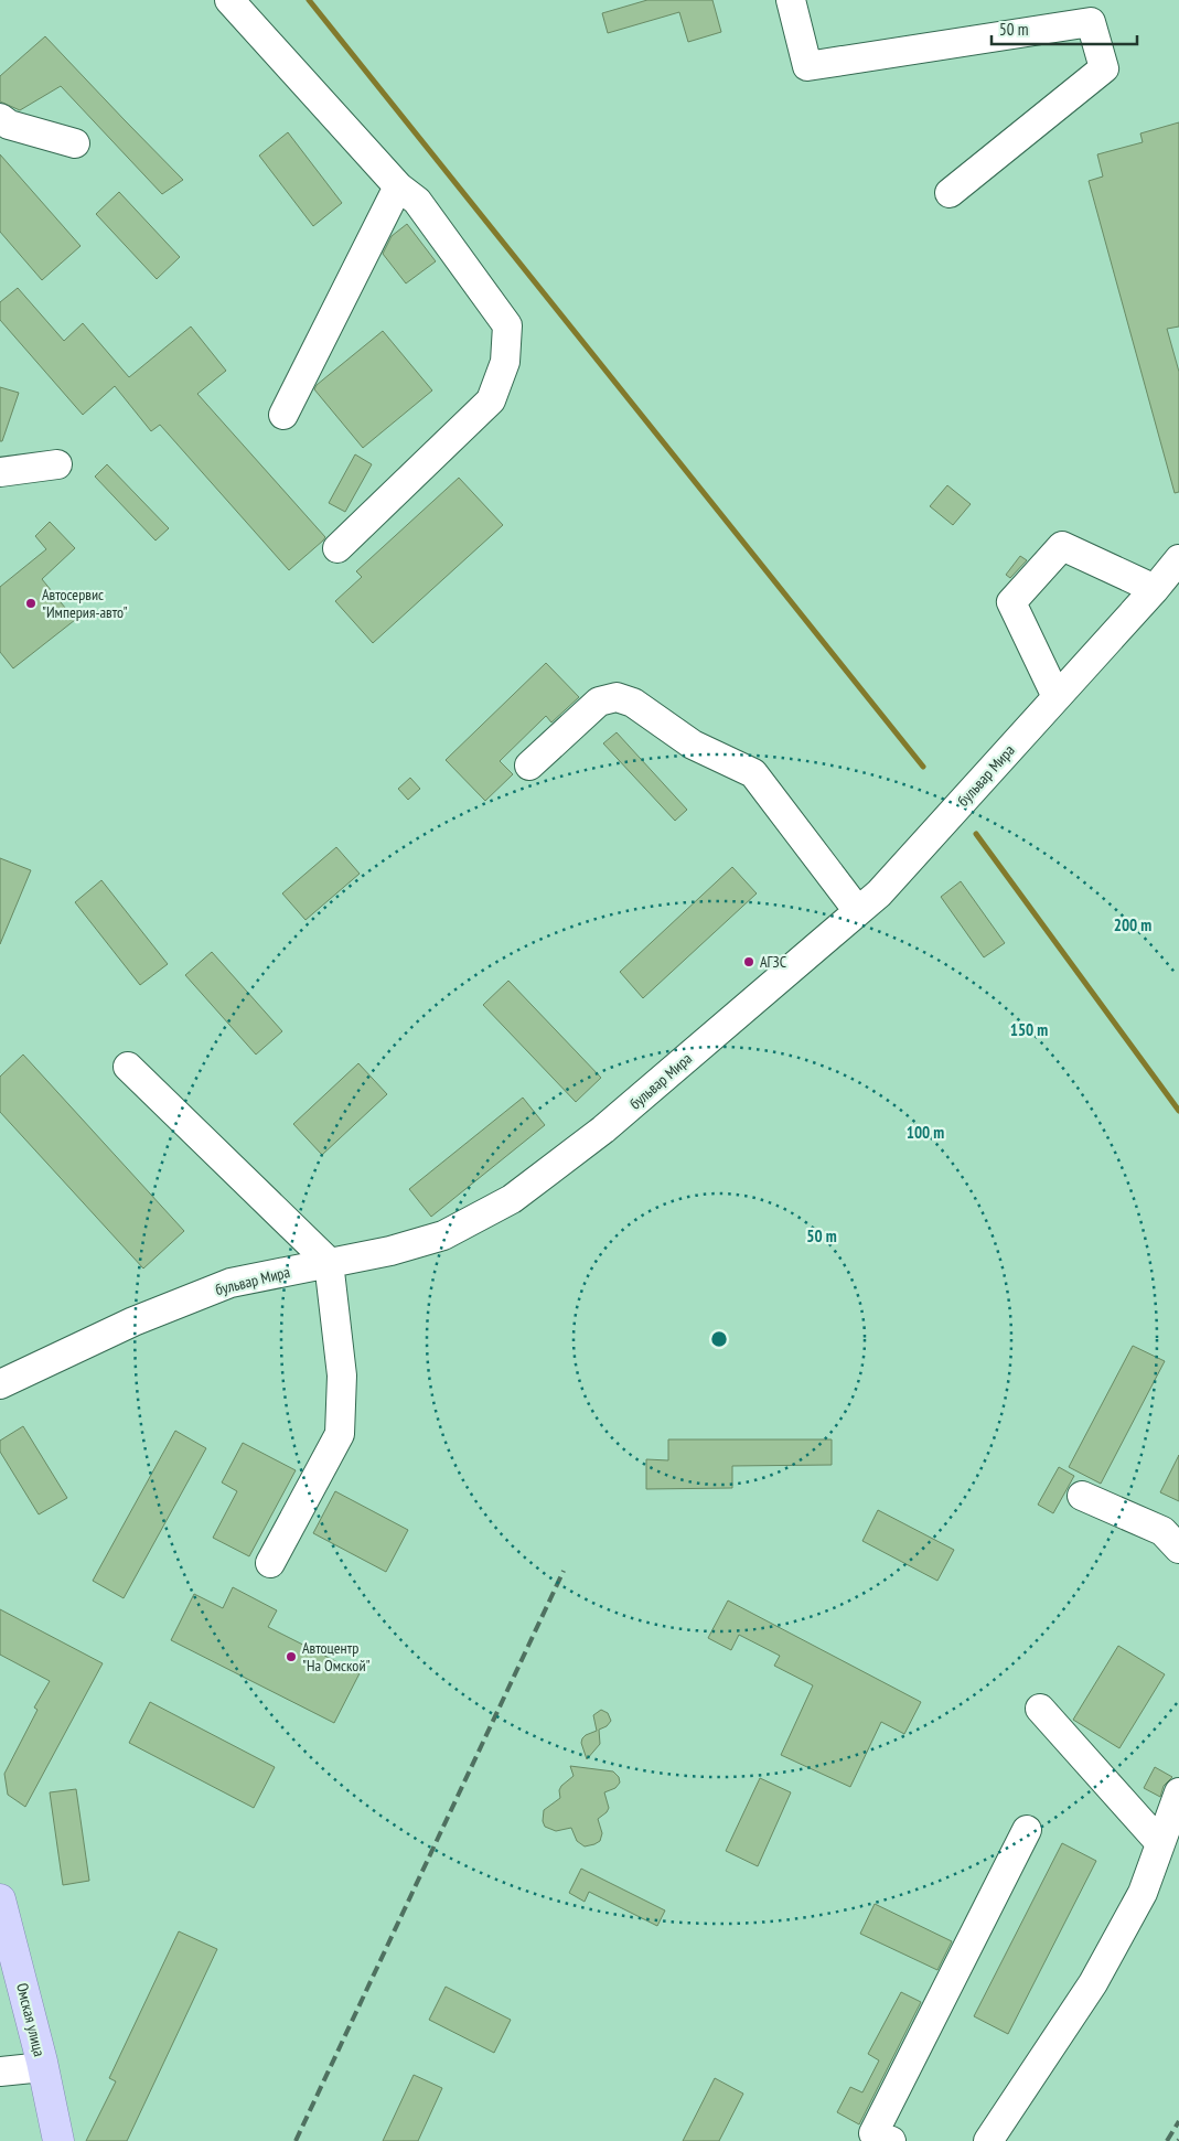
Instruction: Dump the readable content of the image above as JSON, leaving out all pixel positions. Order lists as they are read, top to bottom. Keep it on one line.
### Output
{"streets":{"main road":["Омская улица"],"street":["бульвар Мира"]},"places":["Автосервис \"Империя-авто\"","АГЗС","Автоцентр \"На Омской\""],"scale_bar":"50 m","rings":["200 m","150 m","100 m","50 m"]}
